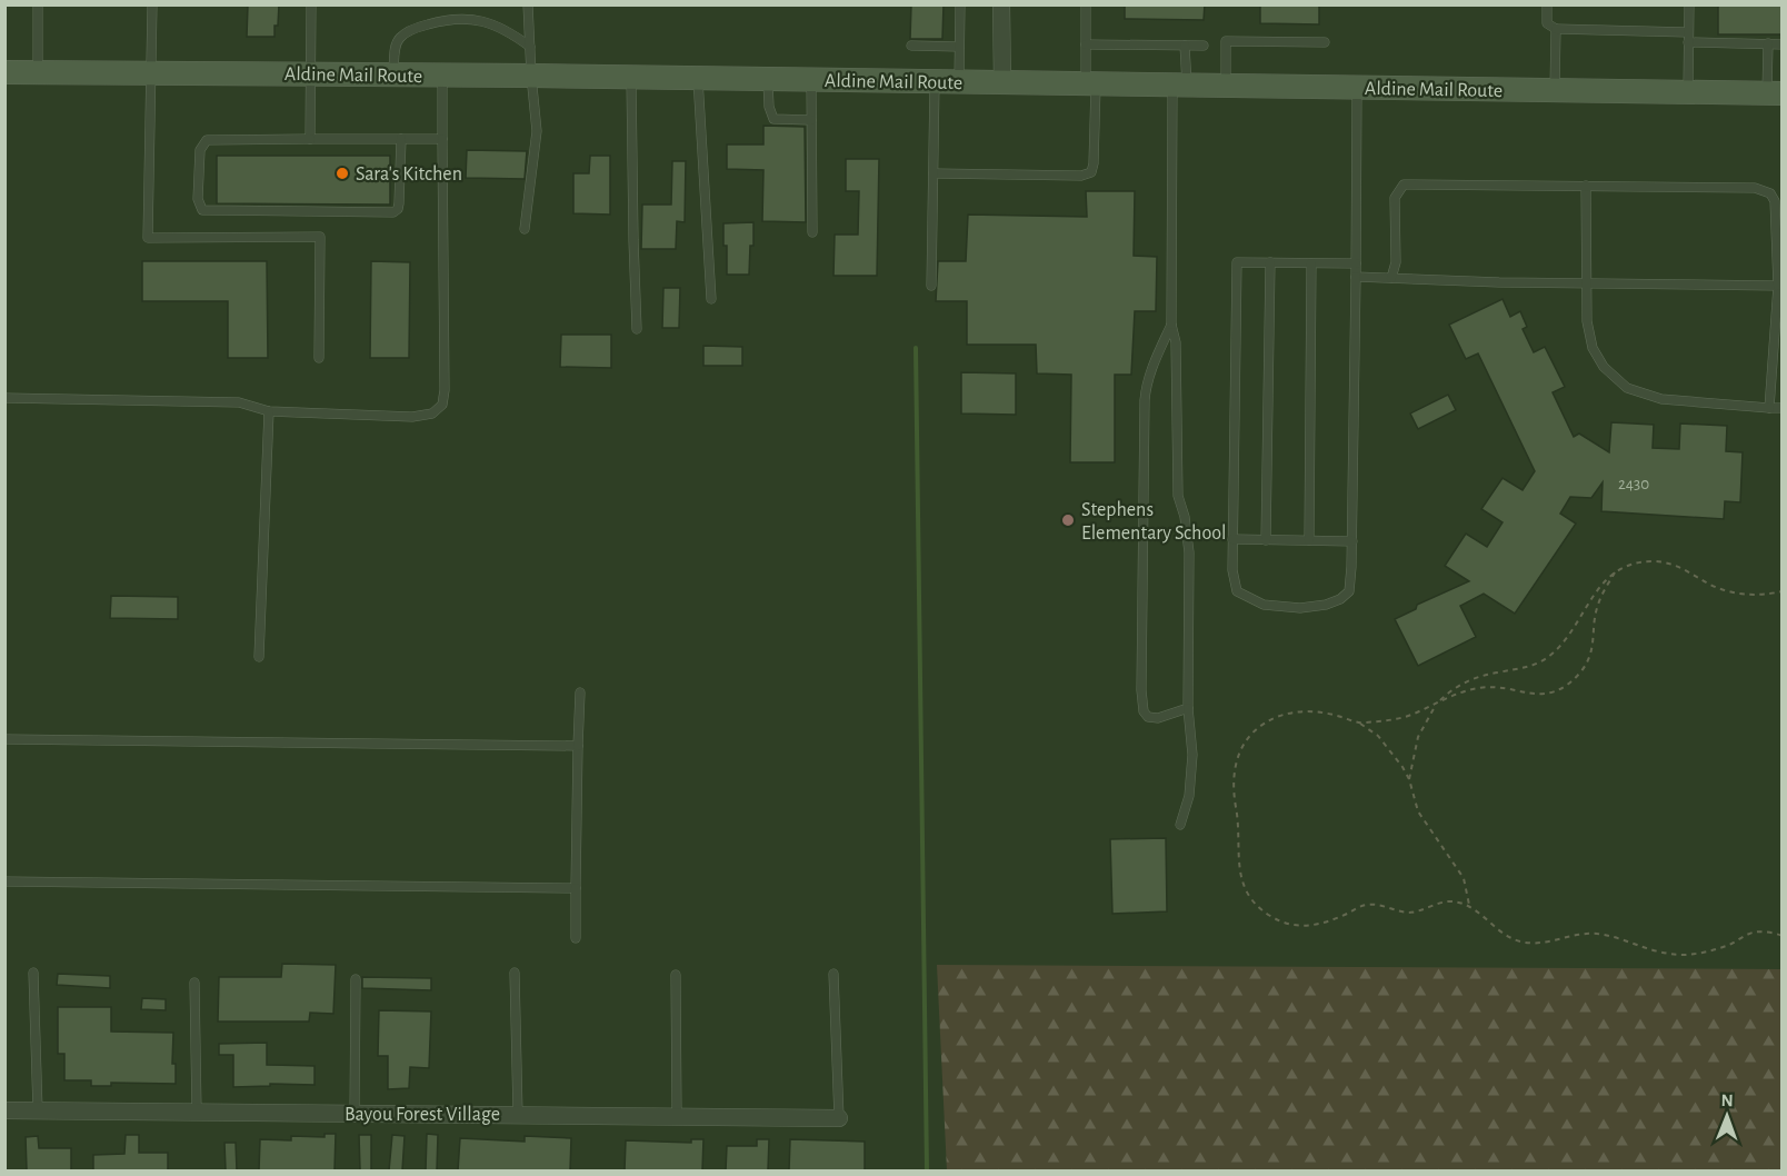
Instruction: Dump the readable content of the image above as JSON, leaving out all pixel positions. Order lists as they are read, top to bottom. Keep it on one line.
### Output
{"streets":{"main road":["Aldine Mail Route"],"street":["Bayou Forest Village"]},"places":["Sara's Kitchen","Stephens Elementary School"],"house_numbers":["2430"],"north":"top"}
